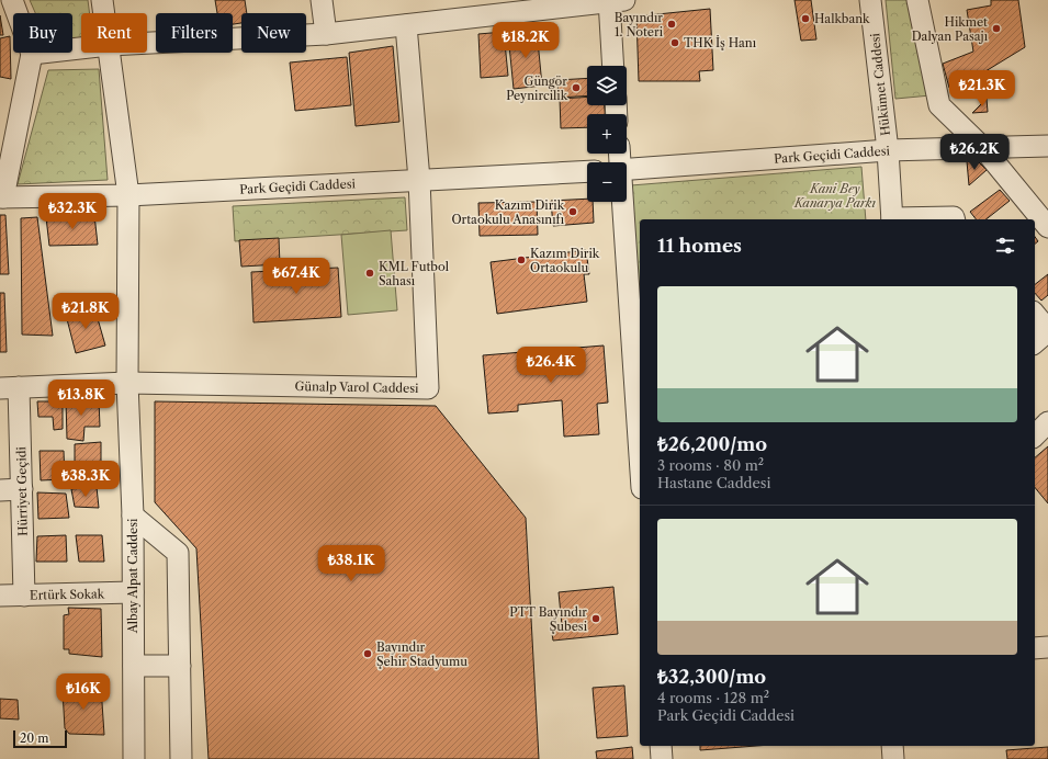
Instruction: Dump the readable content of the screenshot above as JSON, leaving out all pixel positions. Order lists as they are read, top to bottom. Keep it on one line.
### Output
{"streets":{"street":["Hükümet Caddesi","Park Geçidi Caddesi","Günalp Varol Caddesi","Hürriyet Geçidi","Albay Alpat Caddesi","Ertürk Sokak"]},"crossings":[["Hükümet Caddesi","Park Geçidi Caddesi"],["Park Geçidi Caddesi","Günalp Varol Caddesi"],["Park Geçidi Caddesi","Albay Alpat Caddesi"],["Günalp Varol Caddesi","Hürriyet Geçidi"],["Günalp Varol Caddesi","Albay Alpat Caddesi"],["Hürriyet Geçidi","Ertürk Sokak"],["Albay Alpat Caddesi","Ertürk Sokak"]],"parks":["Kani Bey Kanarya Parkı"],"places":["Halkbank","Bayındır 1. Noteri","Hikmet Dalyan Pasajı","THK İş Hanı","Güngör Peynircilik","Kazım Dirik Ortaokulu Anasınıfı","Kazım Dirik Ortaokulu","KML Futbol Sahası","PTT Bayındır Şubesi","Bayındır Şehir Stadyumu"],"scale_bar":"20 m","page":{"chip":["Buy","Rent","Filters","New"],"price":["₺18.2K","₺21.3K","₺26.2K","₺32.3K","₺67.4K","₺21.8K","₺26.4K","₺13.8K","₺38.3K","₺38.1K","₺16K"],"map_buttons":["+","−"],"heading":"11 homes","list":[{"name":"₺26,200/mo","note":"3 rooms · 80 m² · Hastane Caddesi"},{"name":"₺32,300/mo","note":"4 rooms · 128 m² · Park Geçidi Caddesi"}],"scale":"20 m"}}
